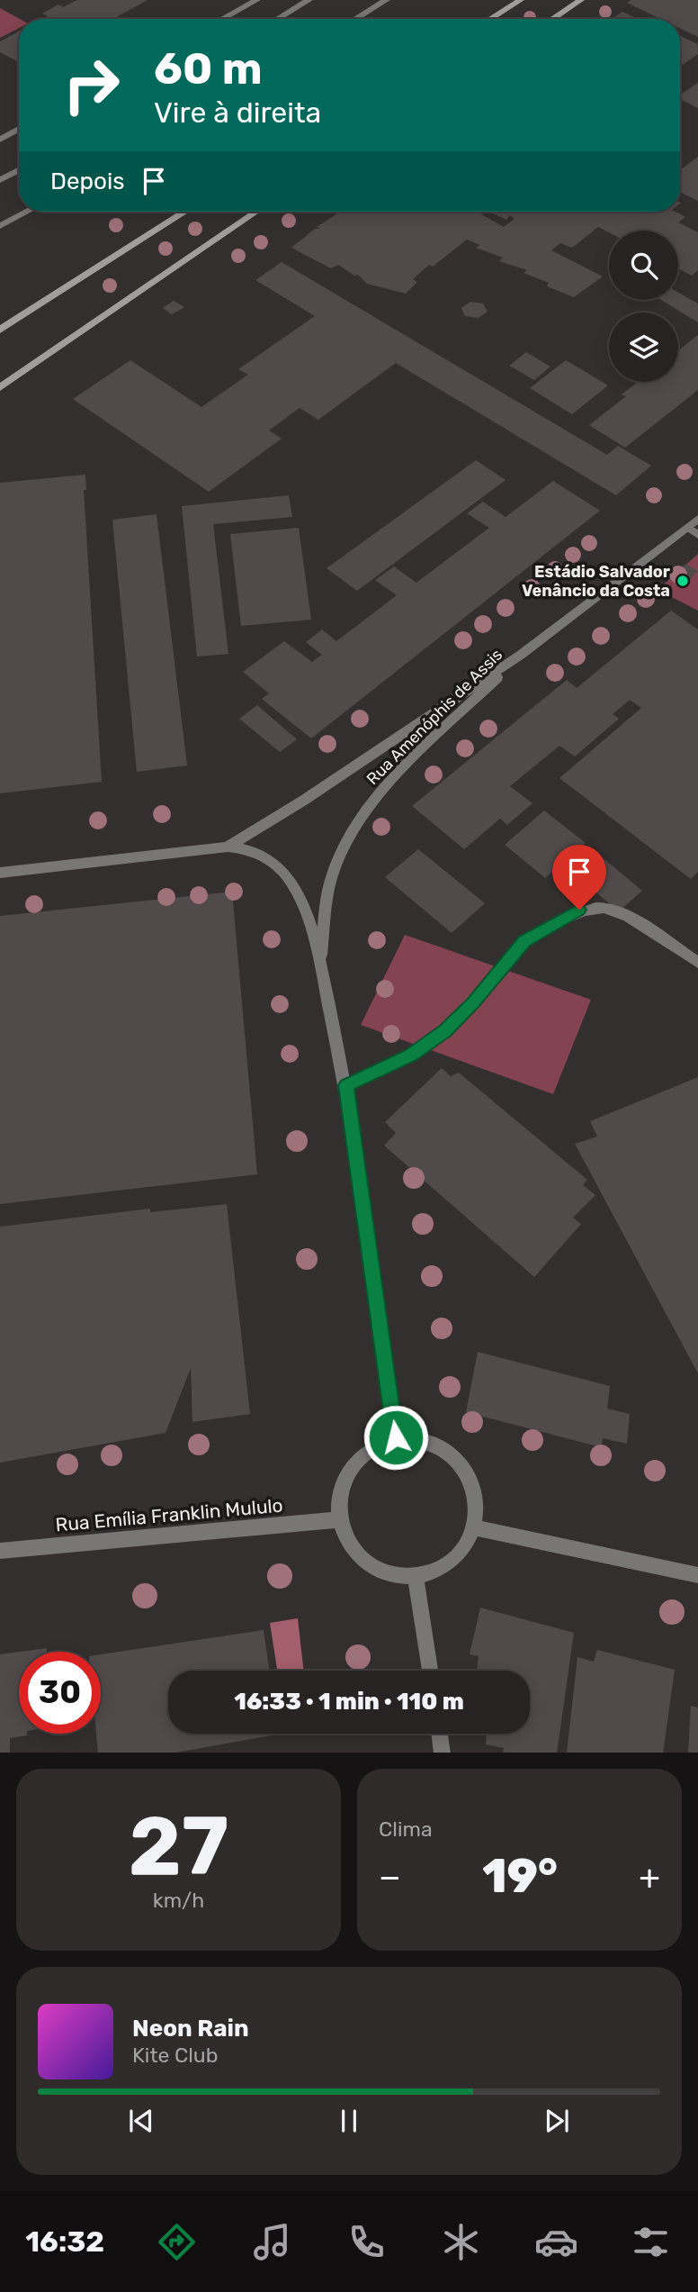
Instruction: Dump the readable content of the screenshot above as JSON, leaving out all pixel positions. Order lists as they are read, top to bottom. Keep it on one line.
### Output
{"streets":{"street":["Rua Amenóphis de Assis","Rua Emília Franklin Mululo"]},"places":["Estádio Salvador Venâncio da Costa"],"page":{"turn":["60 m","Vire à direita"],"then":"Depois","limit":"30","trip":"16:33 · 1 min · 110 m","tile":[["27","km/h"],"Clima"],"heat":["−","19°","+"],"song":["Neon Rain","Kite Club"],"tabs":"16:32"}}
